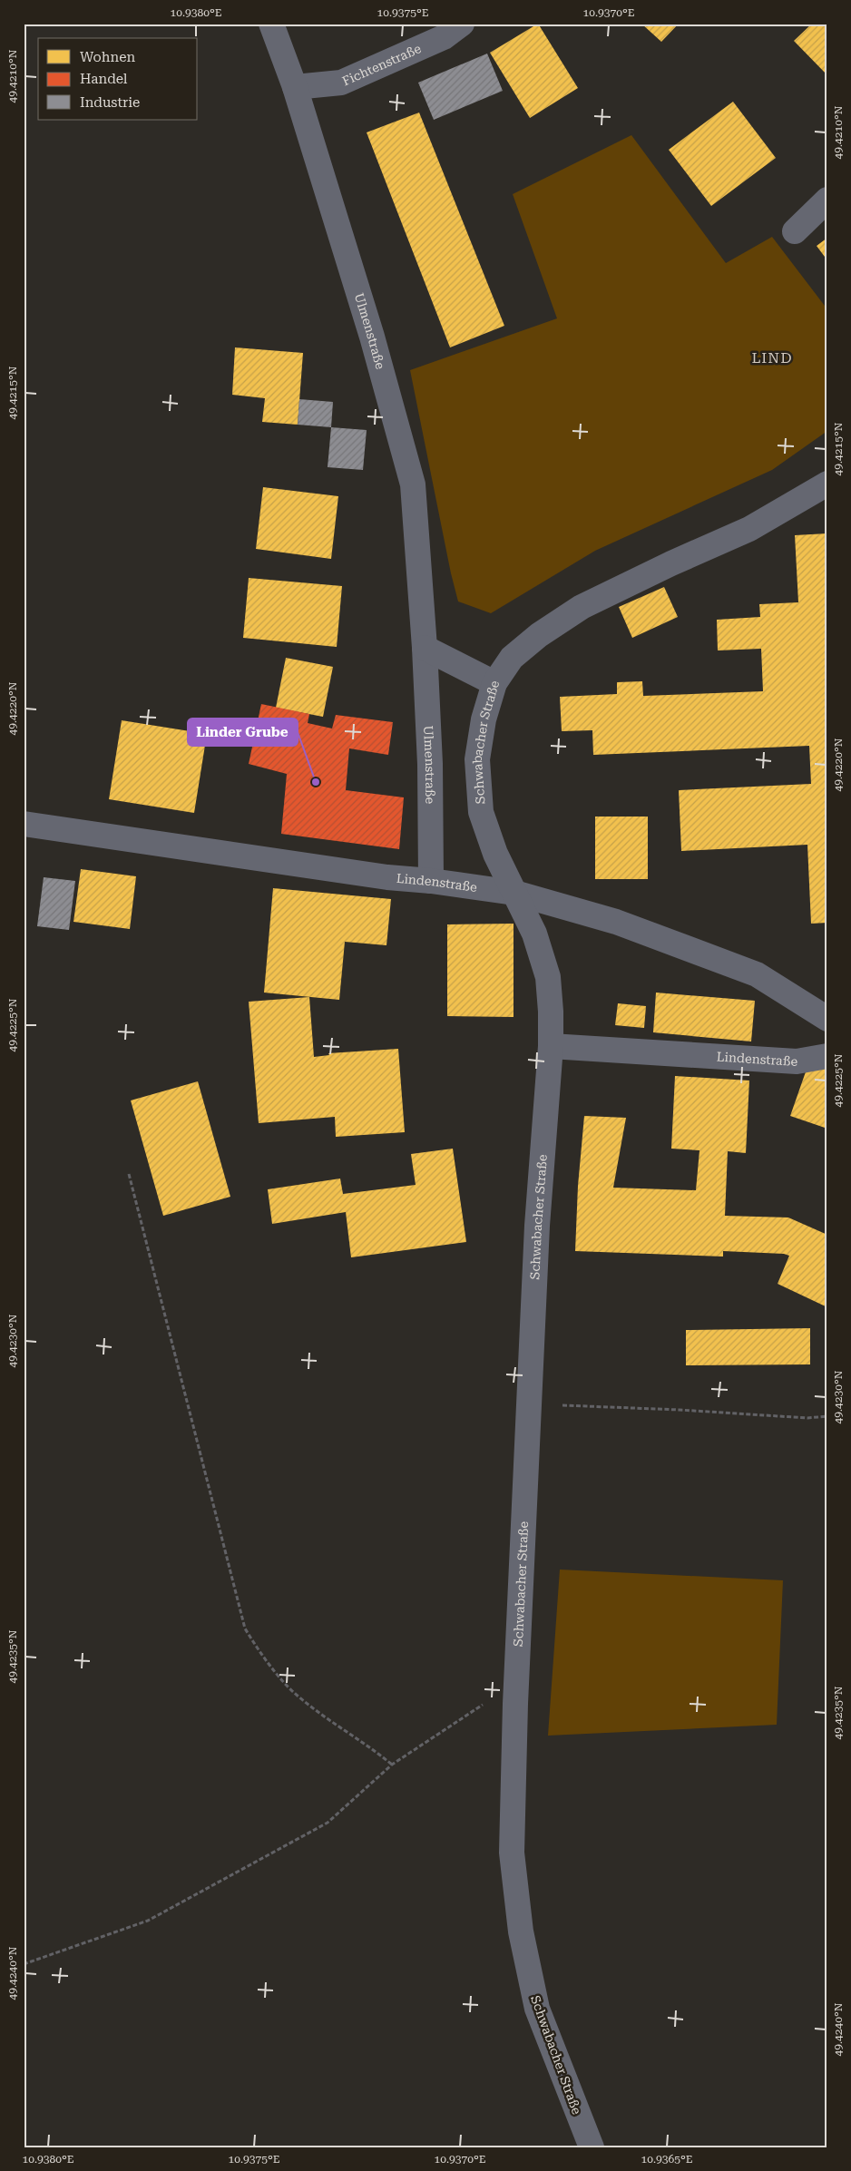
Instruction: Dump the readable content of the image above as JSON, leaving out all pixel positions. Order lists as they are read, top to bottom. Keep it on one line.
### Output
{"streets":{"street":["Fichtenstraße","Ulmenstraße","Schwabacher Straße","Lindenstraße"]},"crossings":[["Fichtenstraße","Ulmenstraße"],["Ulmenstraße","Lindenstraße"],["Schwabacher Straße","Lindenstraße"]],"districts":["LIND"],"places":["Linder Grube"],"legend":["Wohnen","Handel","Industrie"],"coordinates":["10.9380°E","10.9375°E","10.9370°E","49.4210°N","49.4215°N","49.4220°N","49.4225°N","49.4230°N","49.4235°N","49.4240°N","10.9365°E"]}
